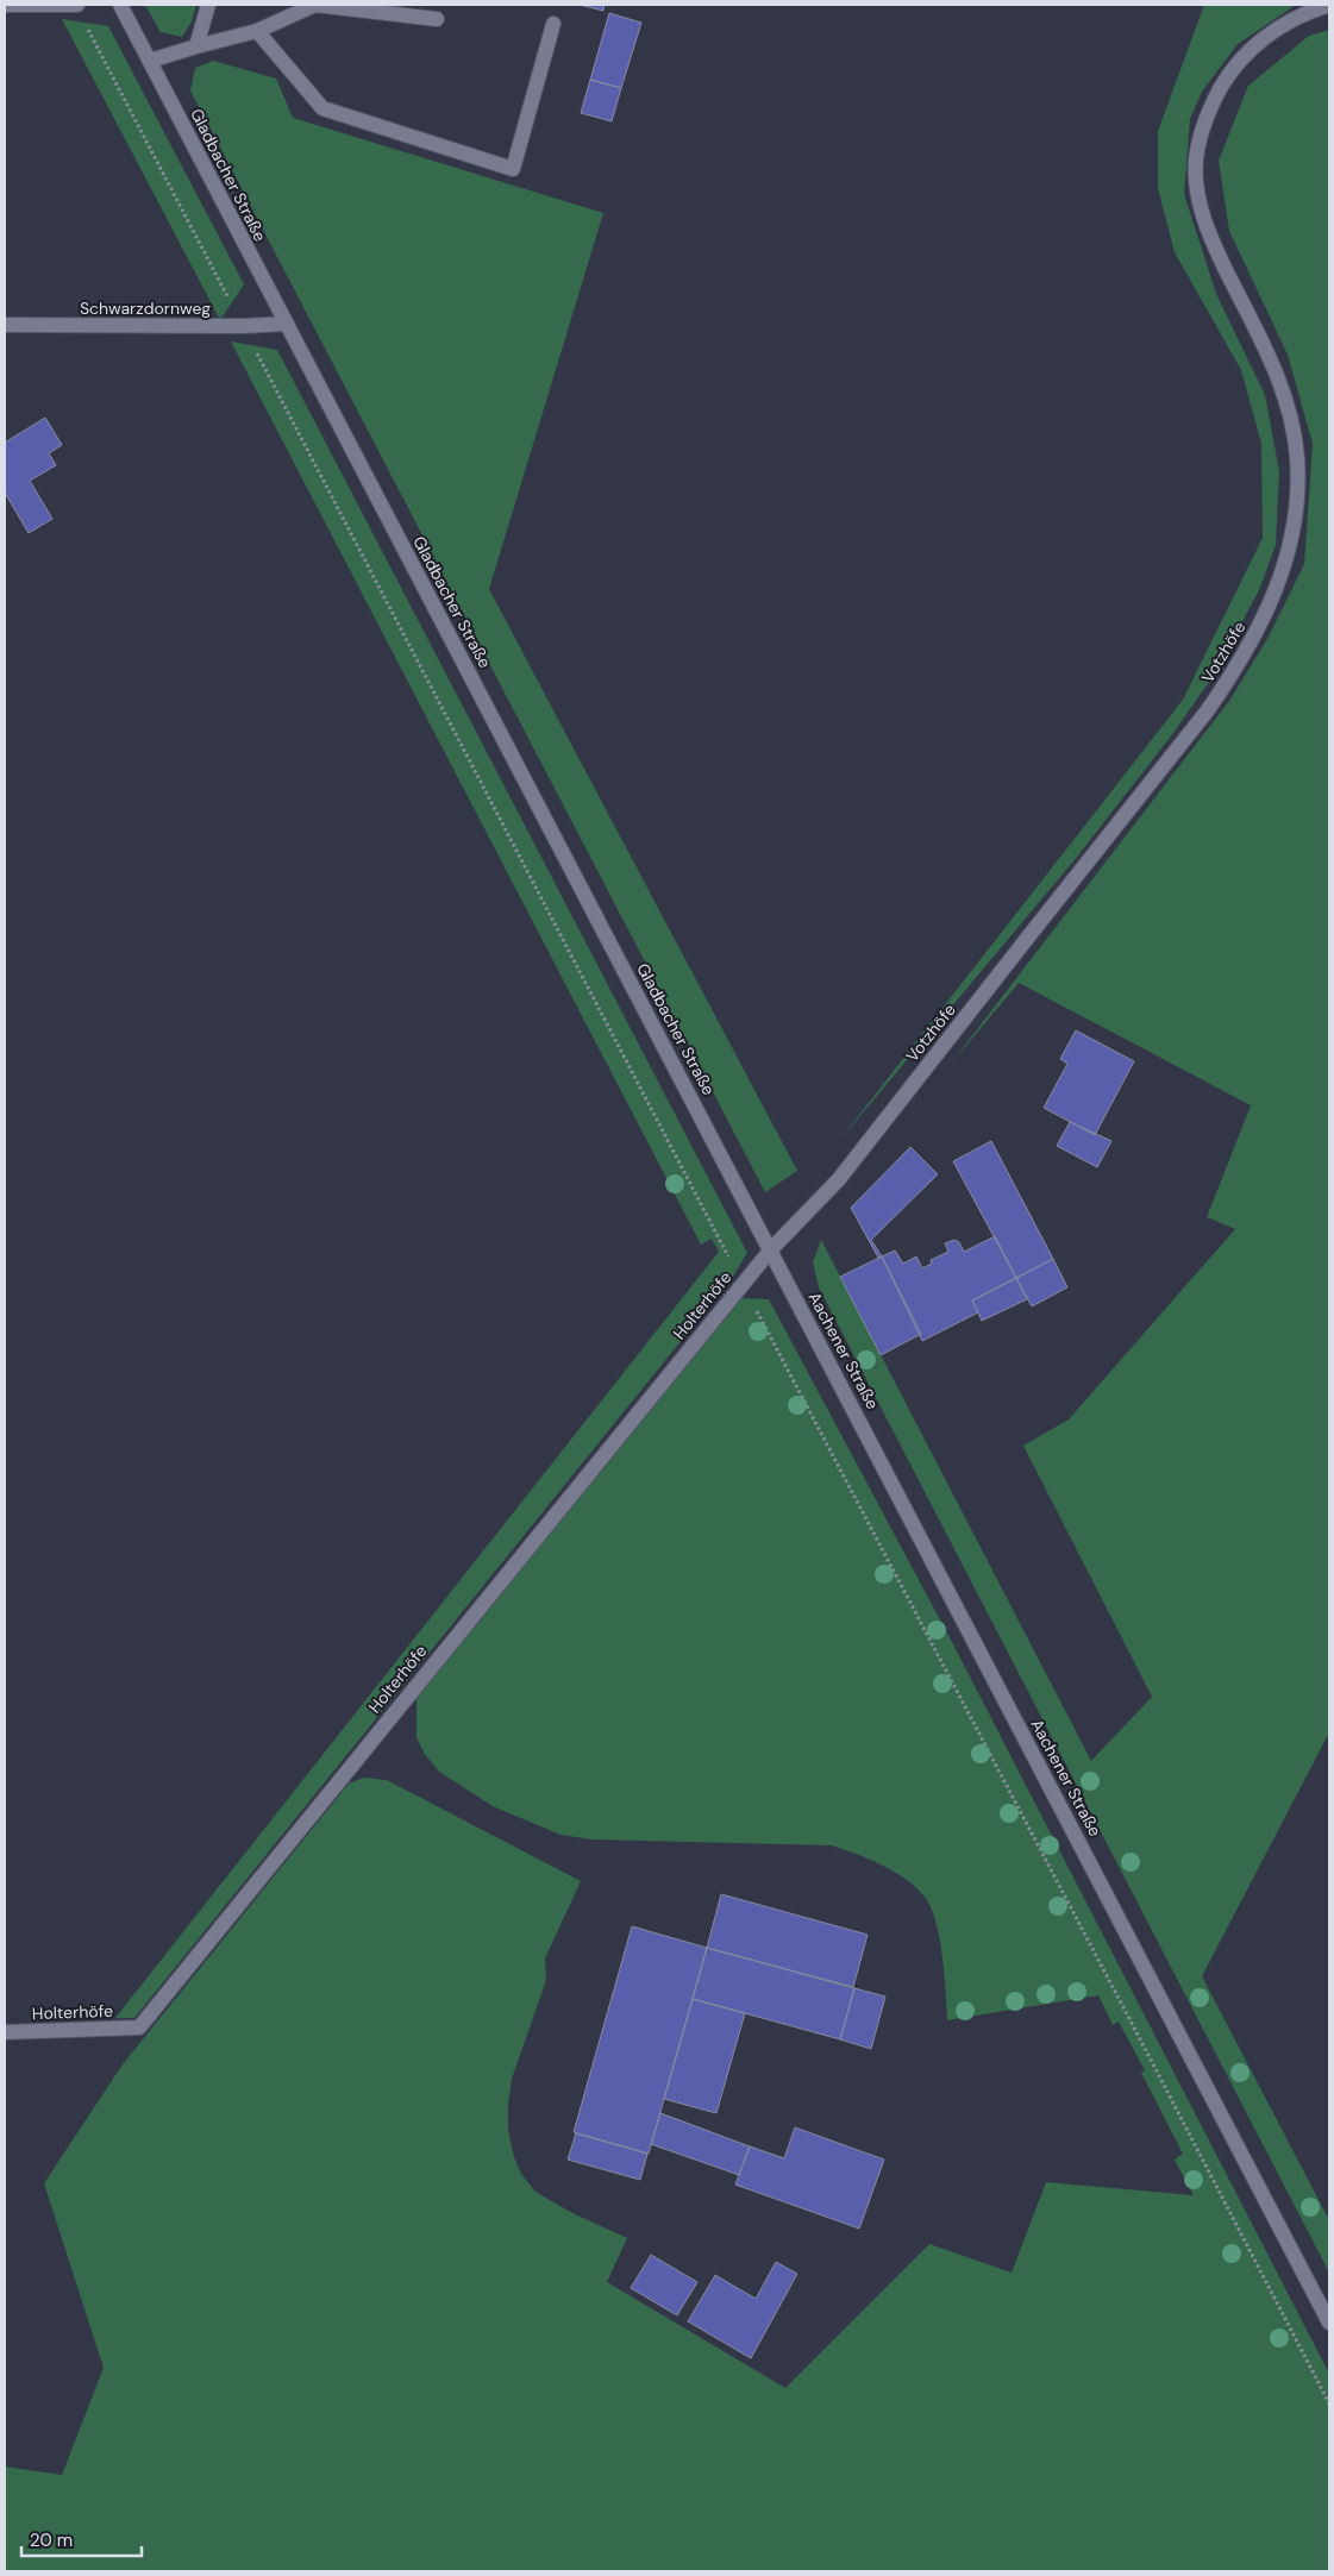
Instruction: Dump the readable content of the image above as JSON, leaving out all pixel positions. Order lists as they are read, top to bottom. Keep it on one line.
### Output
{"streets":{"street":["Gladbacher Straße","Schwarzdornweg","Votzhöfe","Holterhöfe","Aachener Straße"]},"crossings":[["Gladbacher Straße","Schwarzdornweg"],["Gladbacher Straße","Votzhöfe"],["Gladbacher Straße","Holterhöfe"],["Gladbacher Straße","Aachener Straße"],["Votzhöfe","Holterhöfe"],["Votzhöfe","Aachener Straße"],["Holterhöfe","Aachener Straße"]],"scale_bar":"20 m"}
